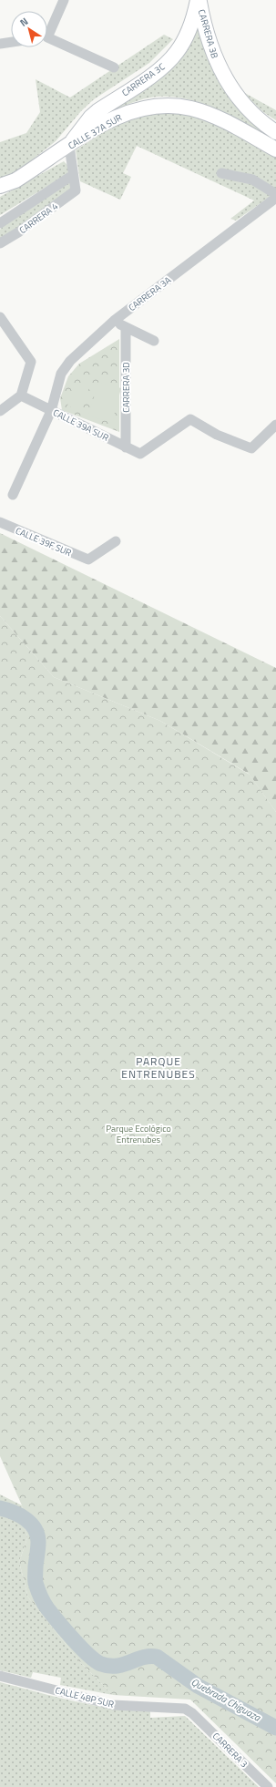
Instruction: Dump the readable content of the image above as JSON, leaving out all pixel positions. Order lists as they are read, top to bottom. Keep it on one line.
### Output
{"streets":{"main road":["CARRERA 3B","CARRERA 3C","CALLE 37A SUR"],"street":["CARRERA 4","CARRERA 3A","CARRERA 3D","CALLE 39A SUR","CALLE 39F SUR","CALLE 48P SUR","CARRERA 3"]},"crossings":[["CARRERA 3B","CARRERA 3C"],["CARRERA 3C","CALLE 37A SUR"],["CARRERA 3A","CALLE 39A SUR"],["CARRERA 3D","CALLE 39A SUR"],["CALLE 48P SUR","CARRERA 3"]],"districts":["PARQUE ENTRENUBES"],"water":["Quebrada Chiguaza"],"parks":["Parque Ecológico Entrenubes"],"north":"top left"}
